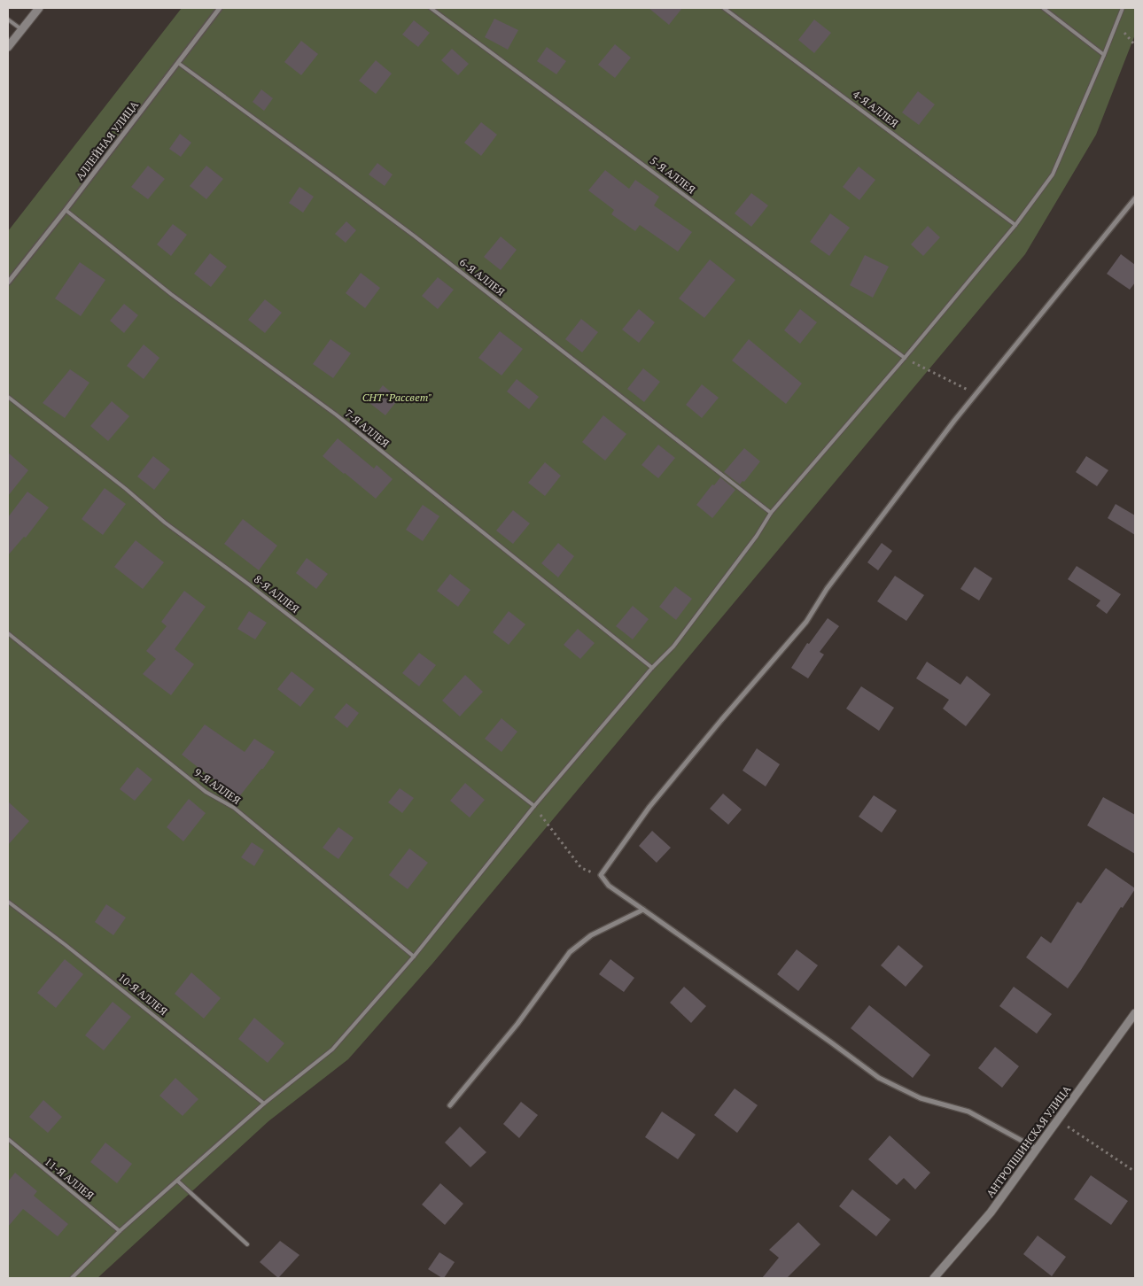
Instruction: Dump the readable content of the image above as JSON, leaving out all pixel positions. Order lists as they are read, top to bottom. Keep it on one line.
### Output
{"streets":{"street":["АЛЛЕЙНАЯ УЛИЦА","АНТРОПШИНСКАЯ УЛИЦА"],"lane":["4-Я АЛЛЕЯ","5-Я АЛЛЕЯ","6-Я АЛЛЕЯ","7-Я АЛЛЕЯ","8-Я АЛЛЕЯ","9-Я АЛЛЕЯ","10-Я АЛЛЕЯ","11-Я АЛЛЕЯ"]},"crossings":[["АЛЛЕЙНАЯ УЛИЦА","6-Я АЛЛЕЯ"],["АЛЛЕЙНАЯ УЛИЦА","7-Я АЛЛЕЯ"]],"parks":["СНТ \"Рассвет\""]}
